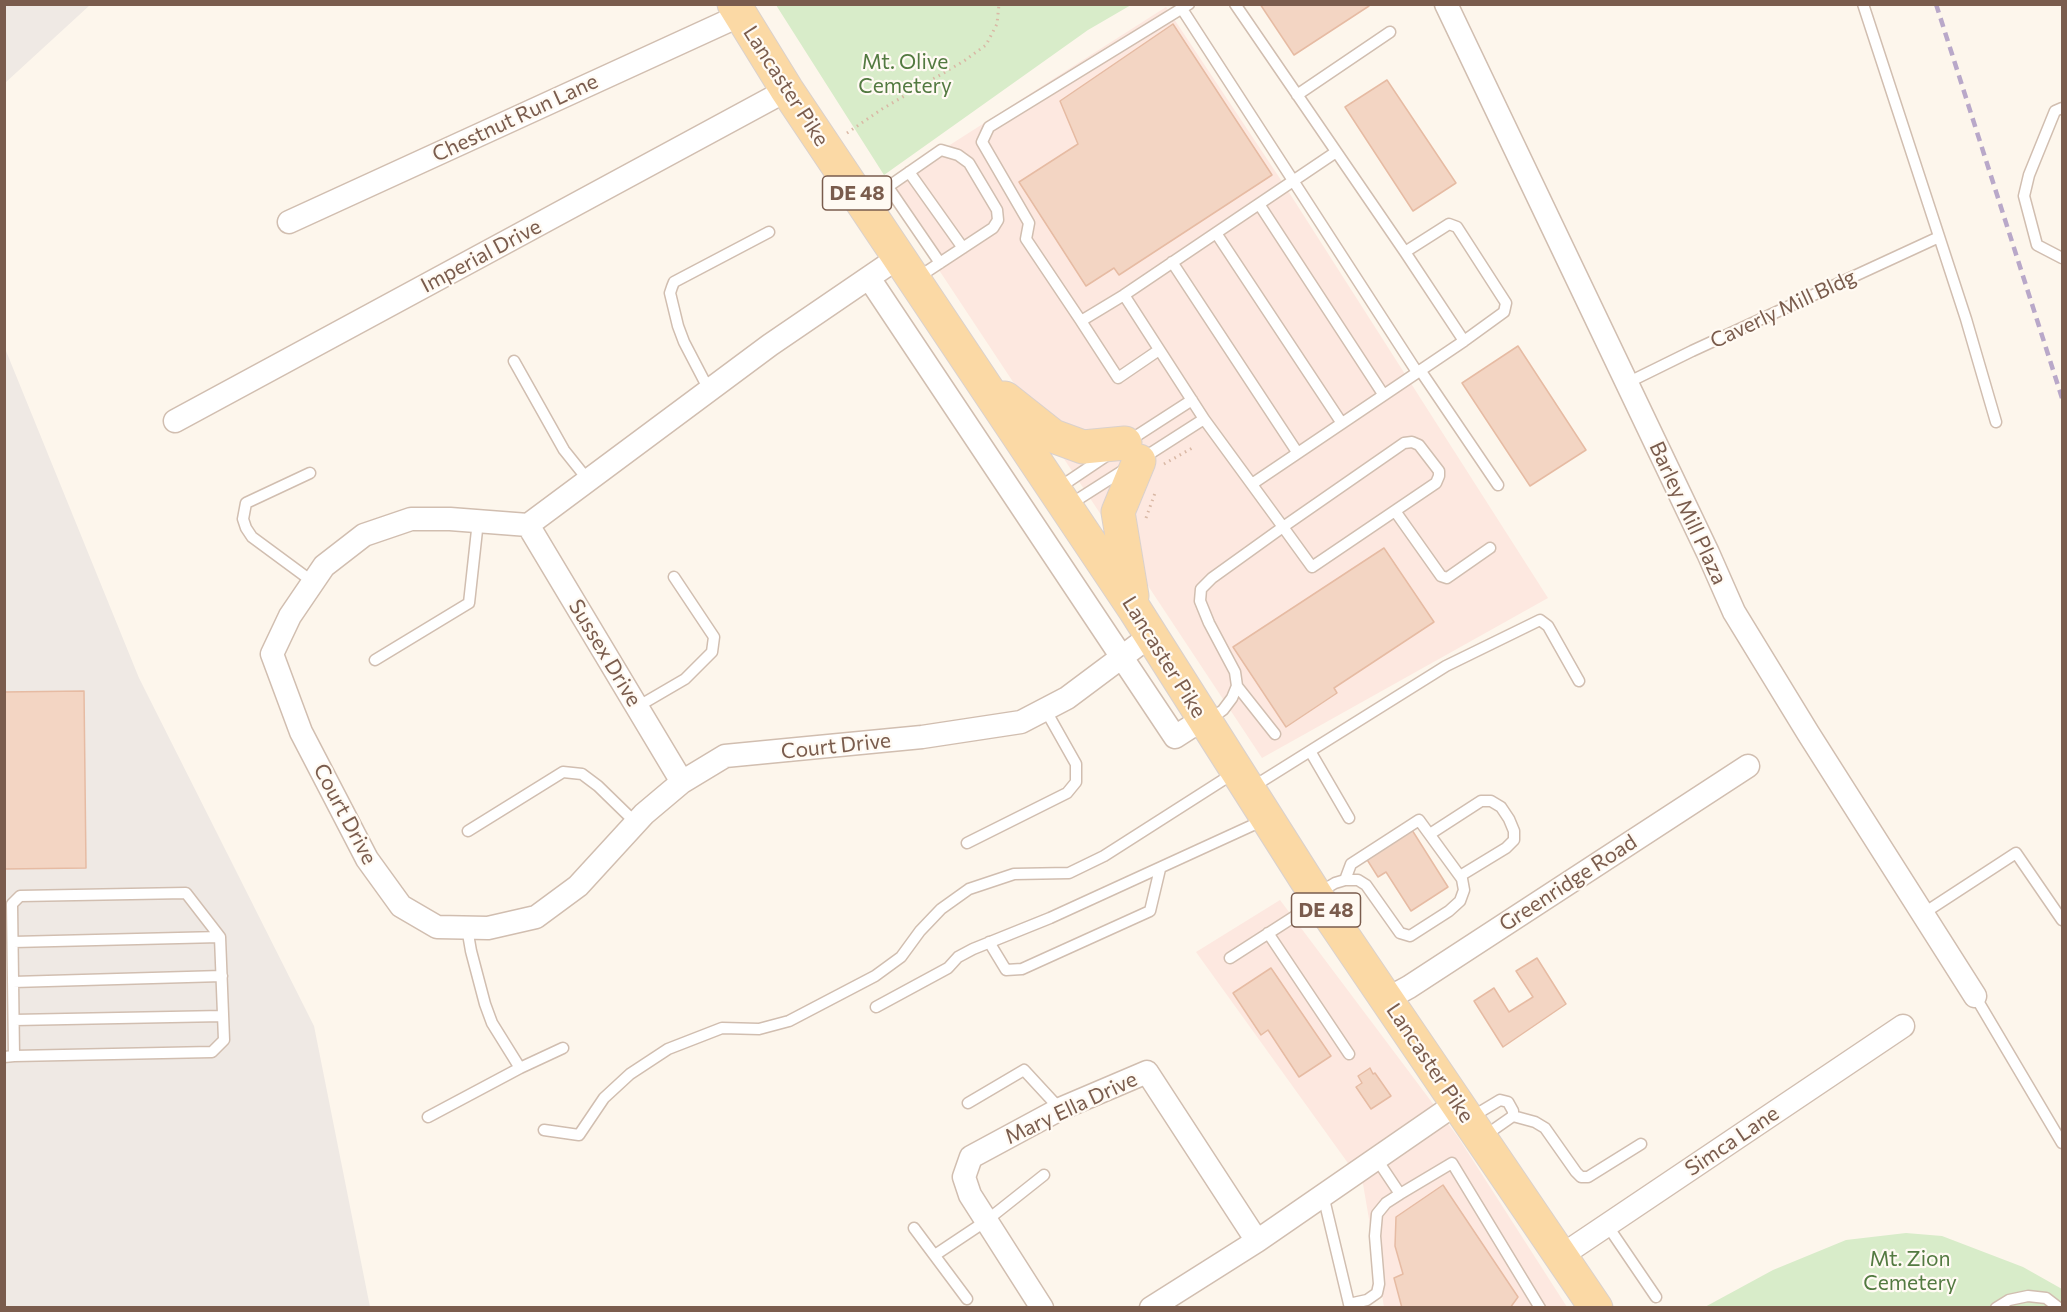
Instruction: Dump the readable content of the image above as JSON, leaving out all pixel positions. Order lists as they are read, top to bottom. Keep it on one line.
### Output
{"streets":{"main road":["Lancaster Pike","DE 48"],"street":["Chestnut Run Lane","Imperial Drive","Barley Mill Plaza","Sussex Drive","Court Drive","Greenridge Road","Mary Ella Drive","Simca Lane"],"lane":["Caverly Mill Bldg"]},"crossings":[["Lancaster Pike","Chestnut Run Lane"],["Lancaster Pike","Imperial Drive"],["Lancaster Pike","Court Drive"],["Lancaster Pike","Greenridge Road"],["Lancaster Pike","Simca Lane"],["Caverly Mill Bldg","Barley Mill Plaza"],["Sussex Drive","Court Drive"]],"parks":["Mt. Olive Cemetery","Mt. Zion Cemetery"]}
